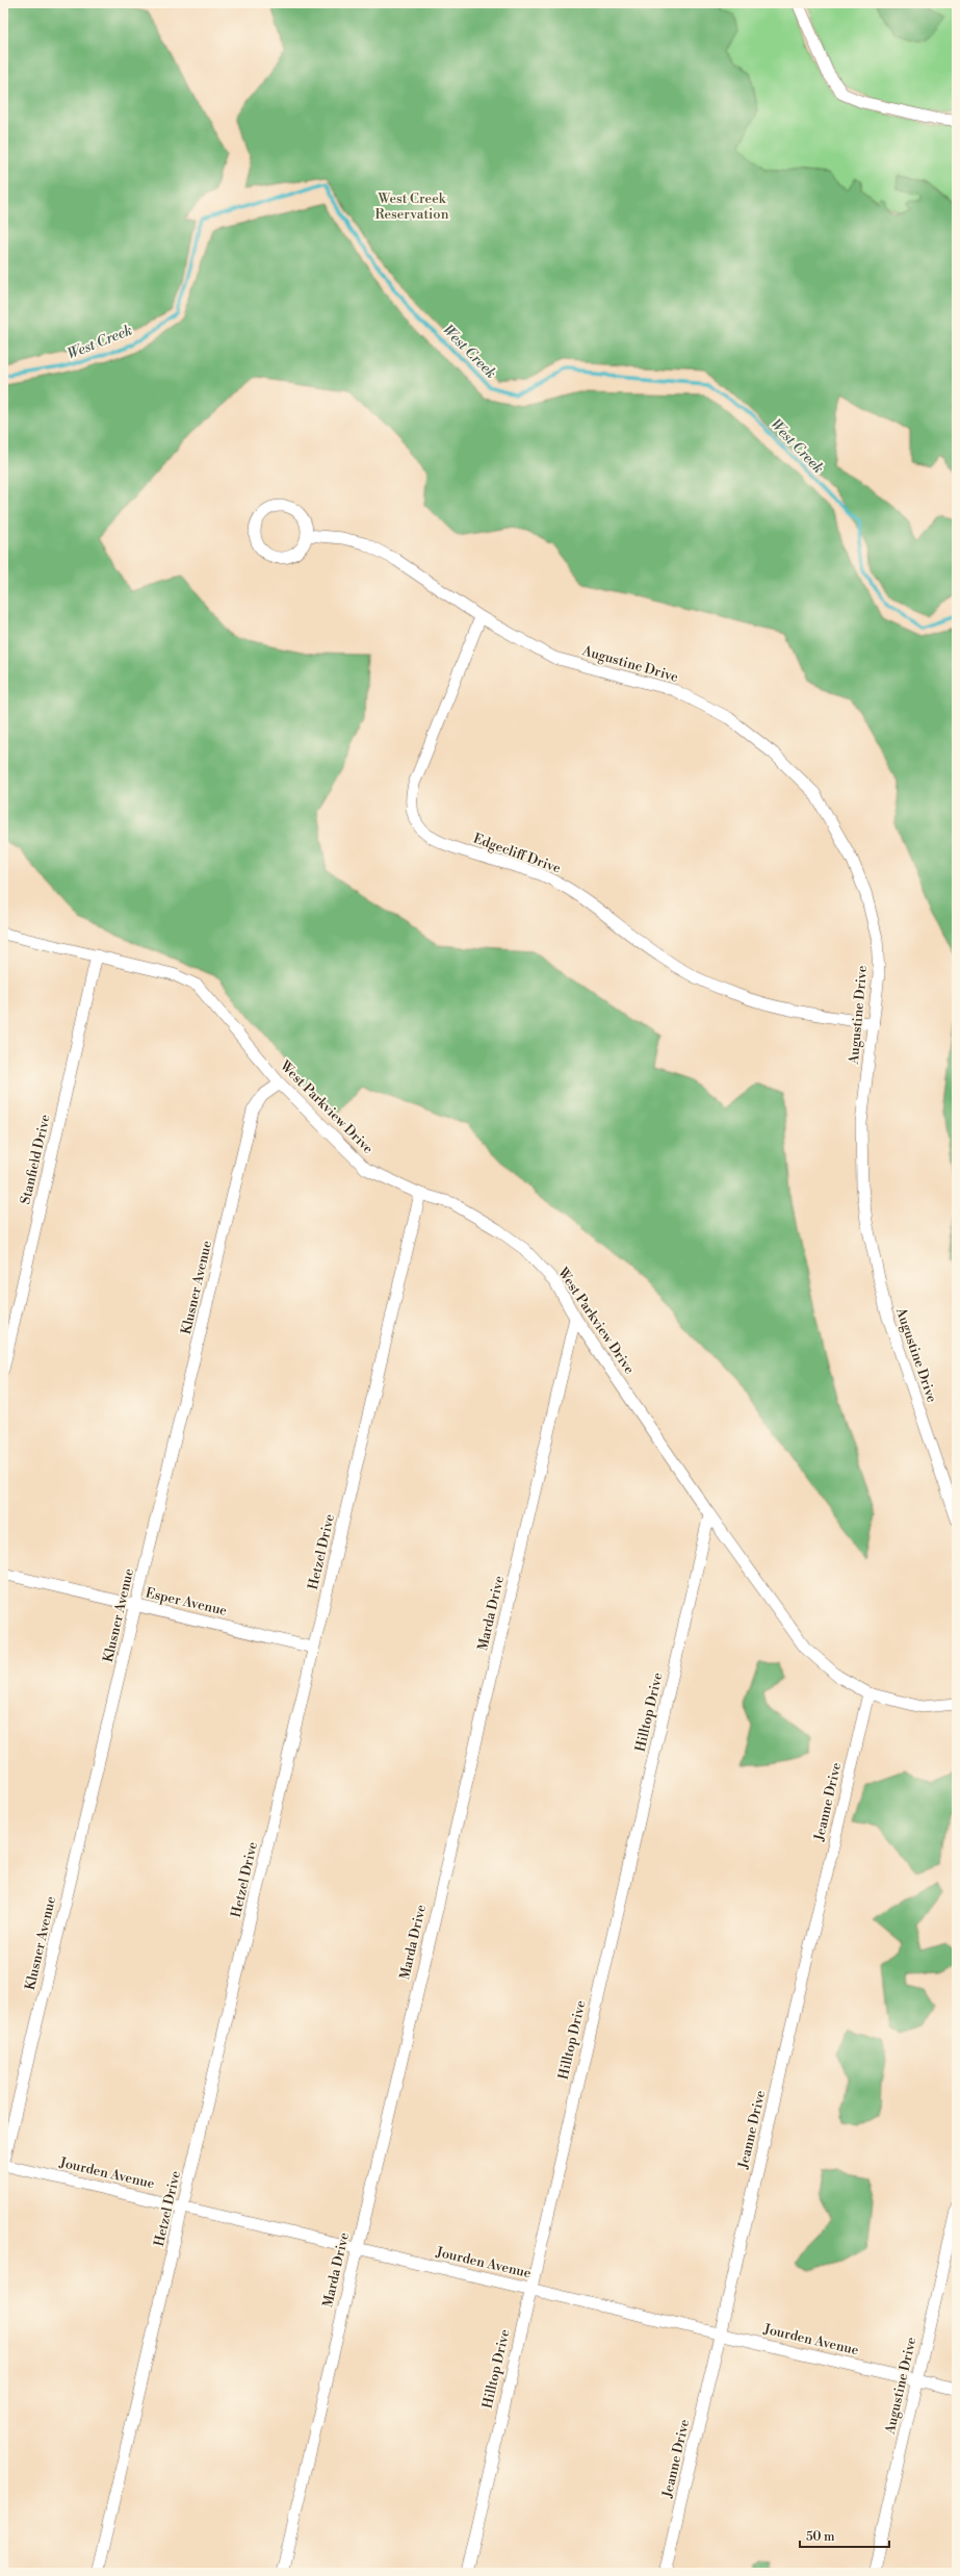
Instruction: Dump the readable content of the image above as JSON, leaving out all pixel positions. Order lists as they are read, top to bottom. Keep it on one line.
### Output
{"streets":{"street":["Augustine Drive","Edgecliff Drive","West Parkview Drive","Stanfield Drive","Klusner Avenue","Hetzel Drive","Esper Avenue","Marda Drive","Hilltop Drive","Jeanne Drive","Jourden Avenue"]},"crossings":[["Augustine Drive","Edgecliff Drive"],["Augustine Drive","Jourden Avenue"],["West Parkview Drive","Stanfield Drive"],["West Parkview Drive","Klusner Avenue"],["West Parkview Drive","Hetzel Drive"],["West Parkview Drive","Marda Drive"],["West Parkview Drive","Hilltop Drive"],["West Parkview Drive","Jeanne Drive"],["Klusner Avenue","Esper Avenue"],["Klusner Avenue","Jourden Avenue"],["Hetzel Drive","Esper Avenue"],["Hetzel Drive","Jourden Avenue"],["Marda Drive","Jourden Avenue"],["Hilltop Drive","Jourden Avenue"],["Jeanne Drive","Jourden Avenue"]],"water":["West Creek"],"parks":["West Creek Reservation"],"scale_bar":"50 m"}
